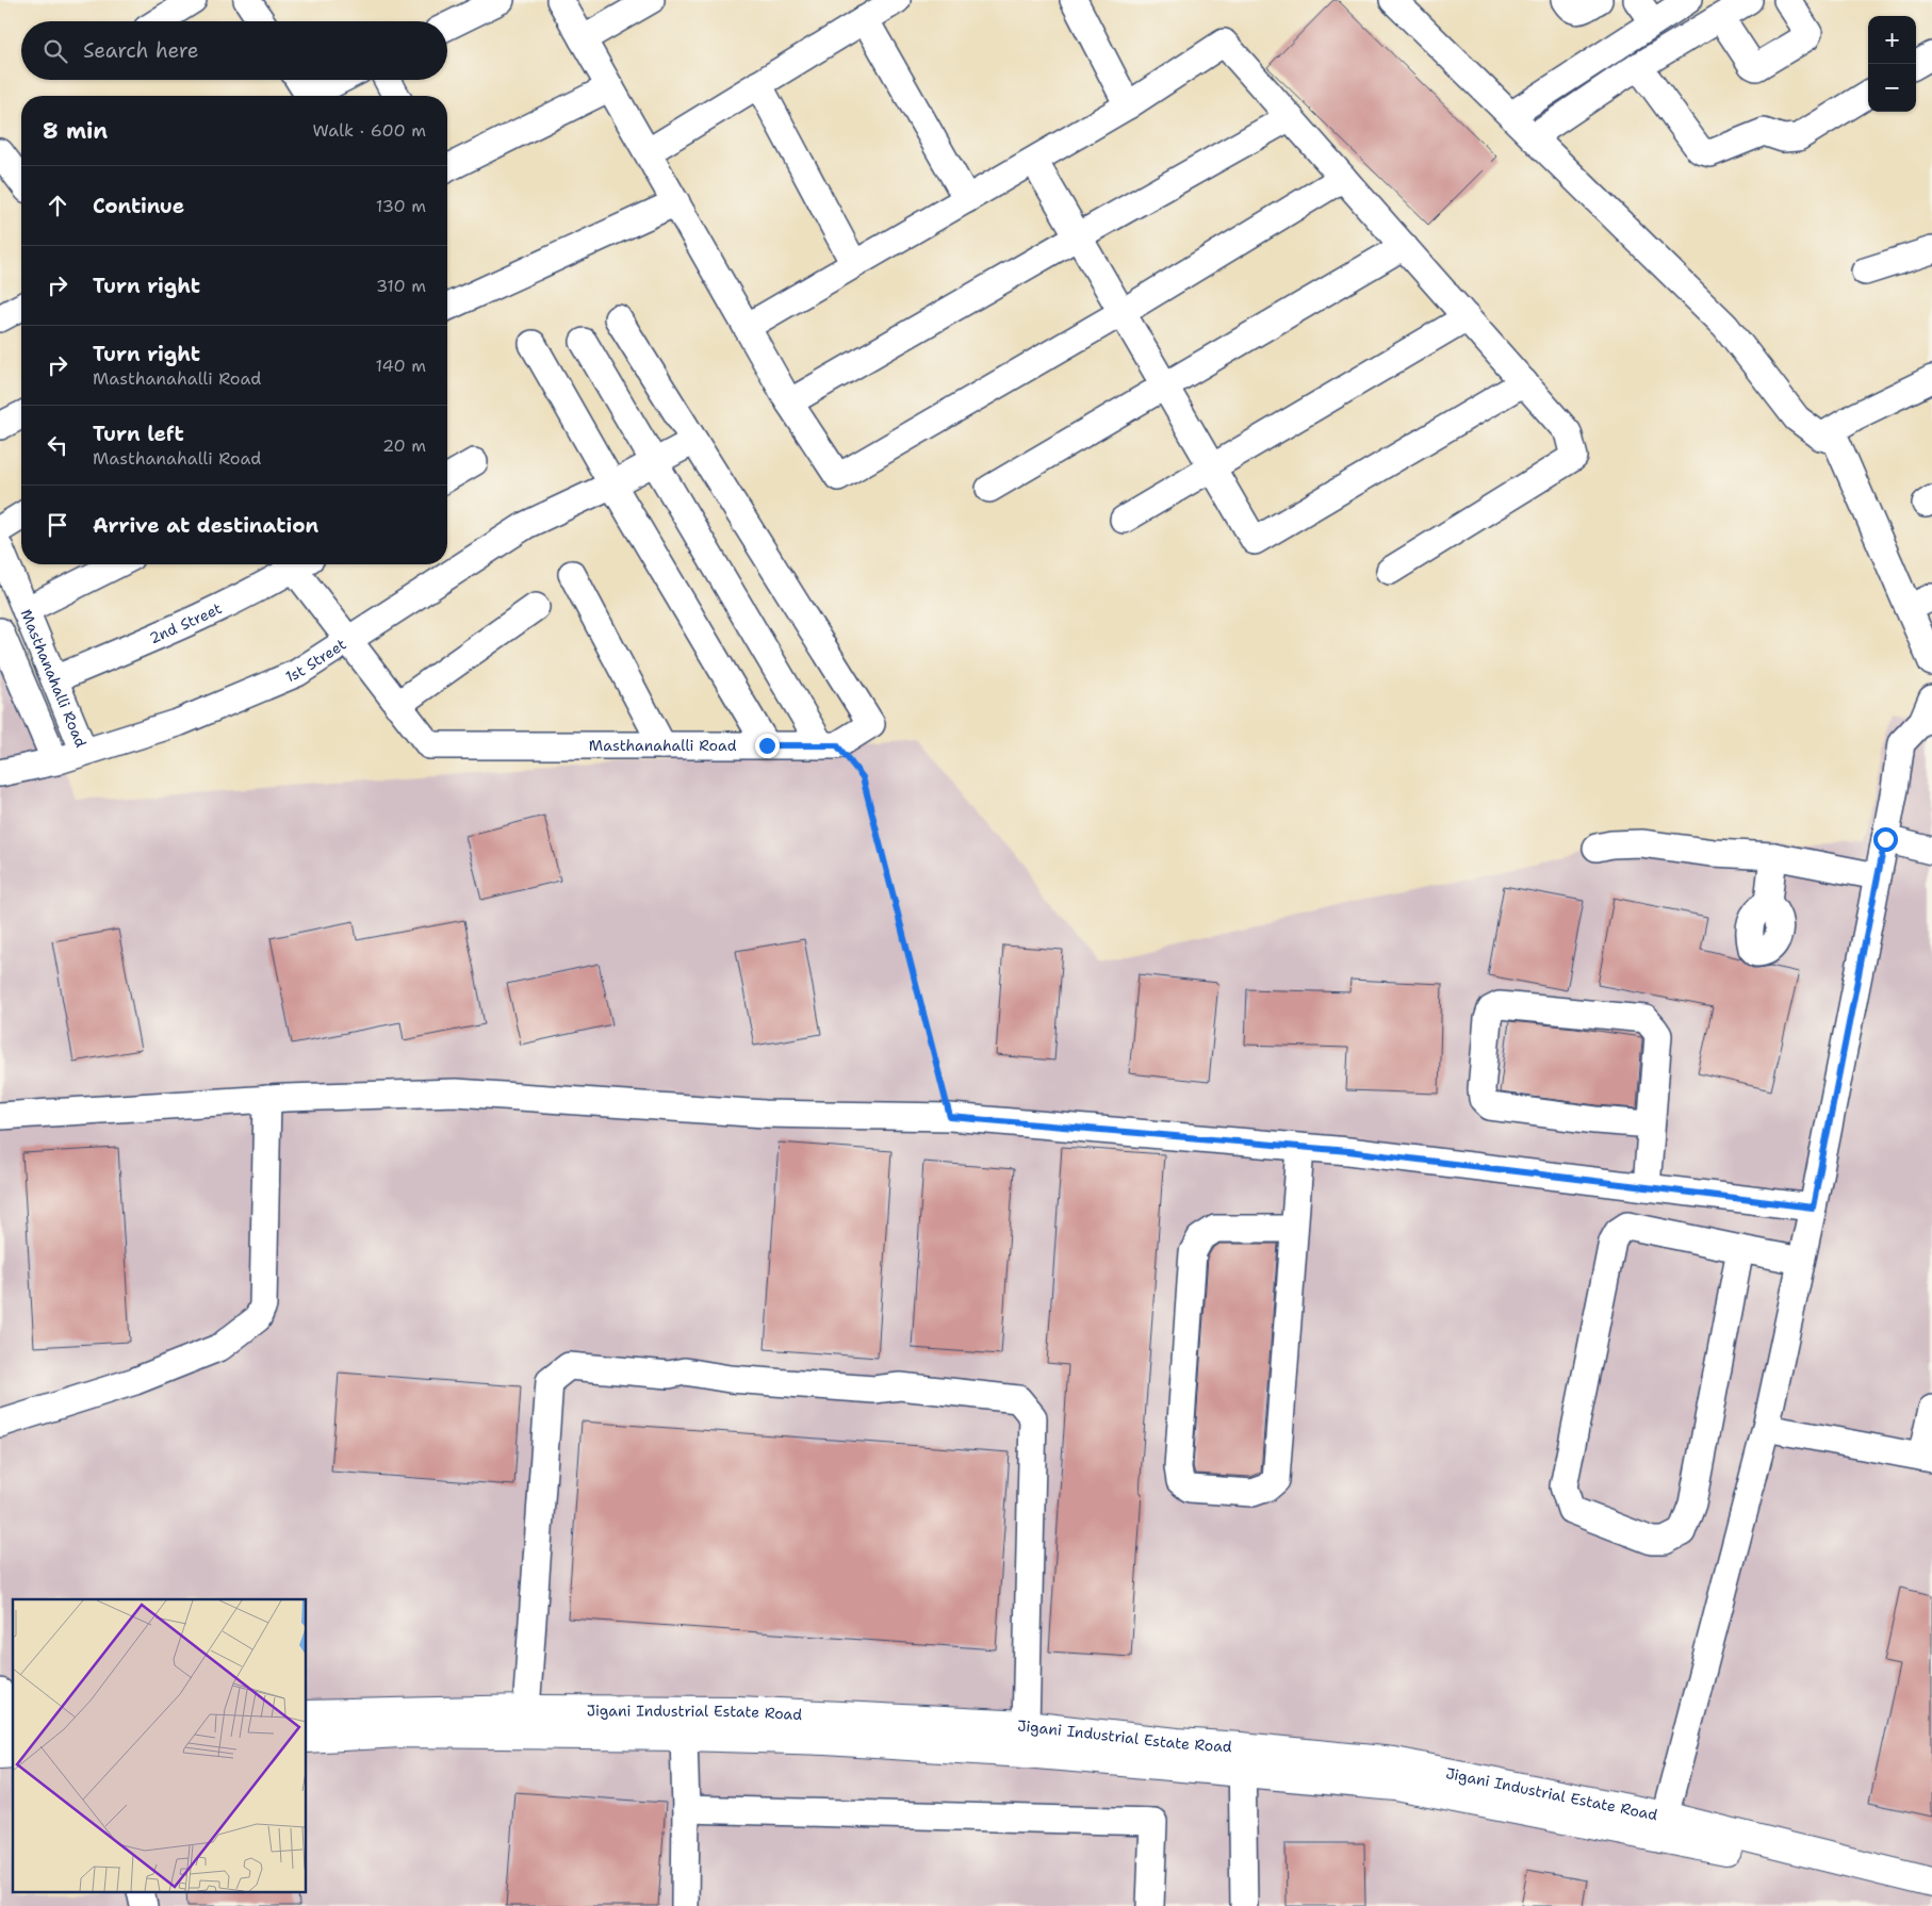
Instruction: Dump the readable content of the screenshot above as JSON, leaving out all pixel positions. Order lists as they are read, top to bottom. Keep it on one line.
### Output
{"streets":{"main road":["Jigani Industrial Estate Road"],"street":["2nd Street","1st Street","Masthanahalli Road"]},"crossings":[["2nd Street","Masthanahalli Road"],["1st Street","Masthanahalli Road"]],"page":{"map_buttons":["+","−"],"search":"Search here","heading":["8 min","Walk · 600 m"],"list":[["Continue","130 m"],["Turn right","310 m"],["Turn right","Masthanahalli Road","140 m"],["Turn left","Masthanahalli Road","20 m"],"Arrive at destination"]}}
